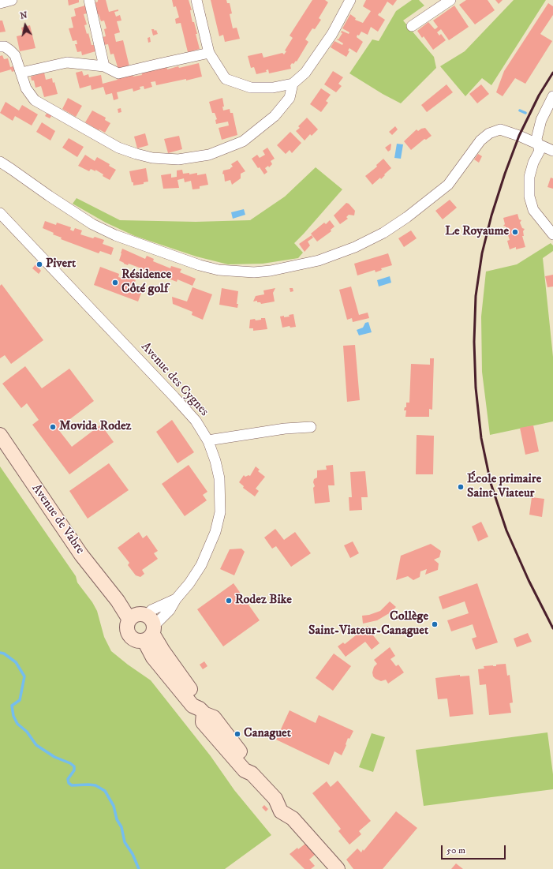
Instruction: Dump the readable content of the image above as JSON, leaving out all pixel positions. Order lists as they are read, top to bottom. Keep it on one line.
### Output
{"streets":{"main road":["Avenue de Vabre"],"street":["Avenue des Cygnes"]},"crossings":[["Avenue des Cygnes","Avenue de Vabre"]],"places":["Le Royaume","Pivert","Résidence Côté golf","Movida Rodez","École primaire Saint-Viateur","Rodez Bike","Collège Saint-Viateur-Canaguet","Canaguet"],"scale_bar":"50 m","north":"top"}
